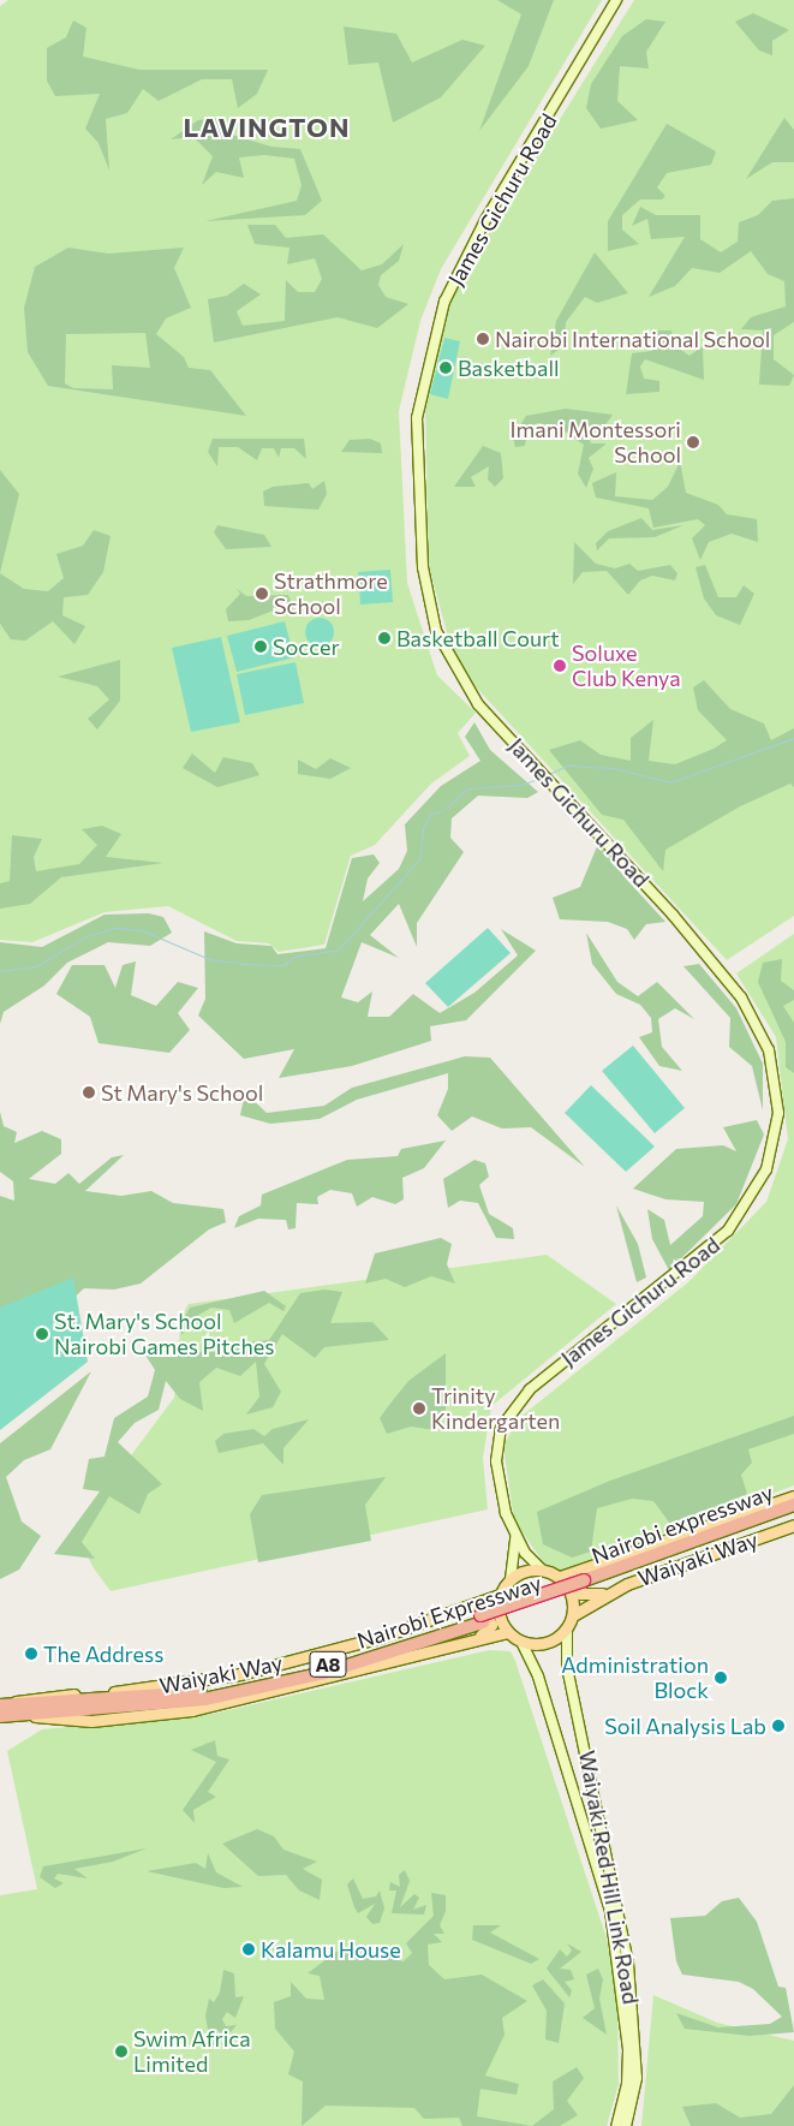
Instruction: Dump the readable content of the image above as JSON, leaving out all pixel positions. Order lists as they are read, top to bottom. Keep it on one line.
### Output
{"streets":{"highway":["Nairobi expressway","Nairobi Expressway","A8"],"main road":["James Gichuru Road","Waiyaki Way","Waiyaki Red Hill Link Road"]},"crossings":[["Nairobi expressway","Waiyaki Way"],["Nairobi expressway","Nairobi Expressway"],["Waiyaki Way","Nairobi Expressway"],["Waiyaki Way","Waiyaki Red Hill Link Road"]],"districts":["LAVINGTON"],"places":["Nairobi International School","Basketball","Imani Montessori School","Strathmore School","Basketball Court","Soccer","Soluxe Club Kenya","St Mary's School","St. Mary's School Nairobi Games Pitches","Trinity Kindergarten","The Address","Administration Block","Soil Analysis Lab","Kalamu House","Swim Africa Limited"]}
